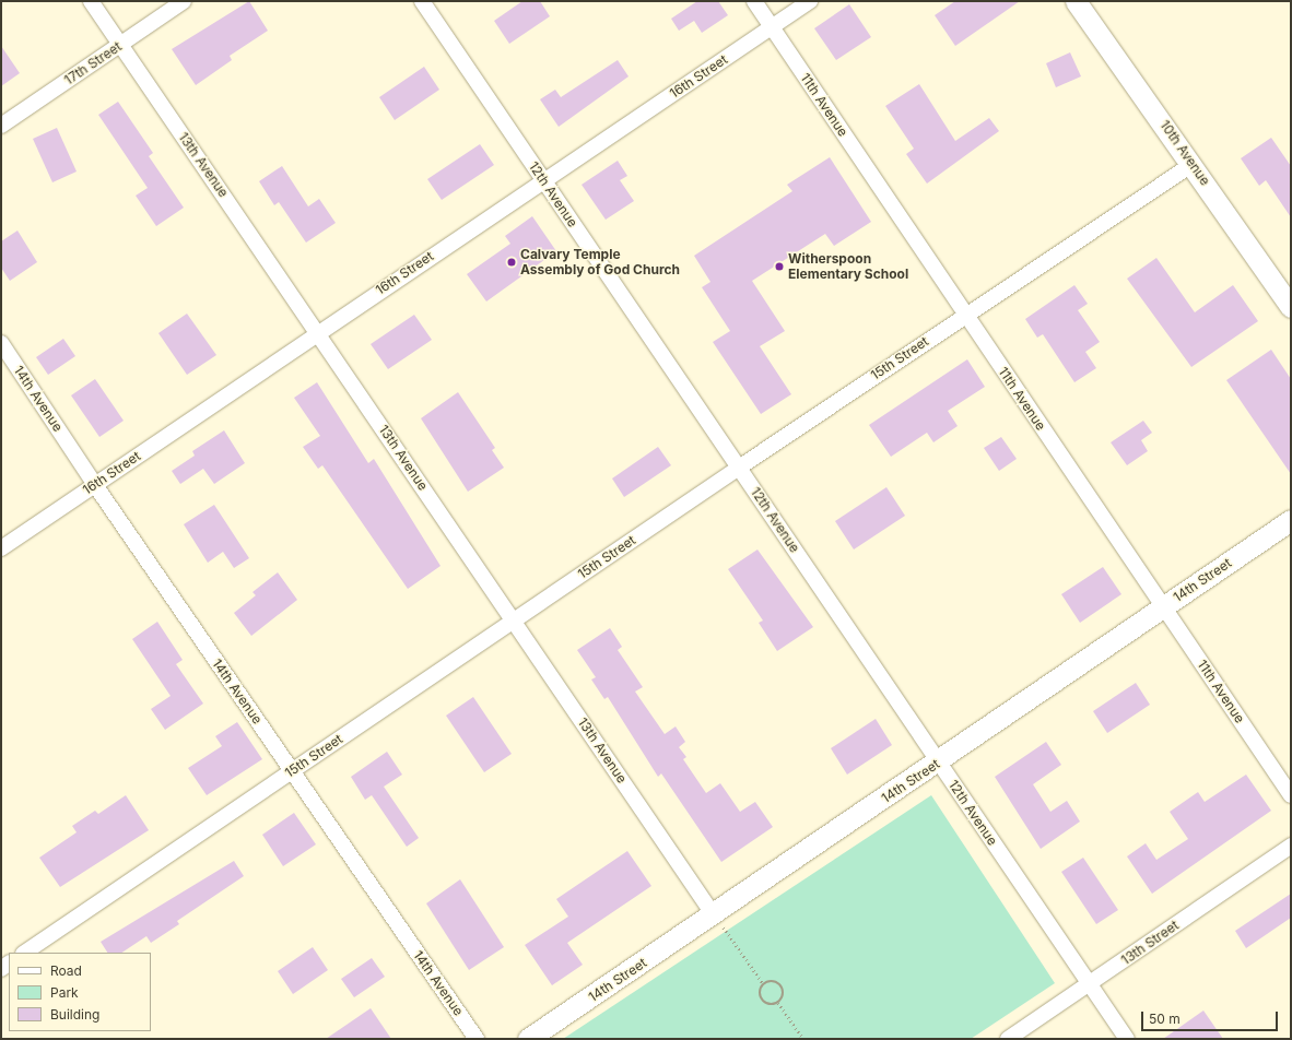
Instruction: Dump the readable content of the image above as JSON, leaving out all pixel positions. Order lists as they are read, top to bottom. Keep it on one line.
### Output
{"streets":{"main road":["10th Avenue","14th Street"],"street":["17th Street","16th Street","11th Avenue","13th Avenue","12th Avenue","15th Street","14th Avenue","13th Street"]},"crossings":[["17th Street","13th Avenue"],["16th Street","11th Avenue"],["16th Street","13th Avenue"],["16th Street","12th Avenue"],["16th Street","14th Avenue"],["11th Avenue","15th Street"],["11th Avenue","14th Street"],["10th Avenue","15th Street"],["13th Avenue","15th Street"],["13th Avenue","14th Street"],["12th Avenue","15th Street"],["12th Avenue","14th Street"],["12th Avenue","13th Street"],["15th Street","14th Avenue"]],"places":["Calvary Temple Assembly of God Church","Witherspoon Elementary School"],"legend":["Road","Park","Building"],"scale_bar":"50 m"}
